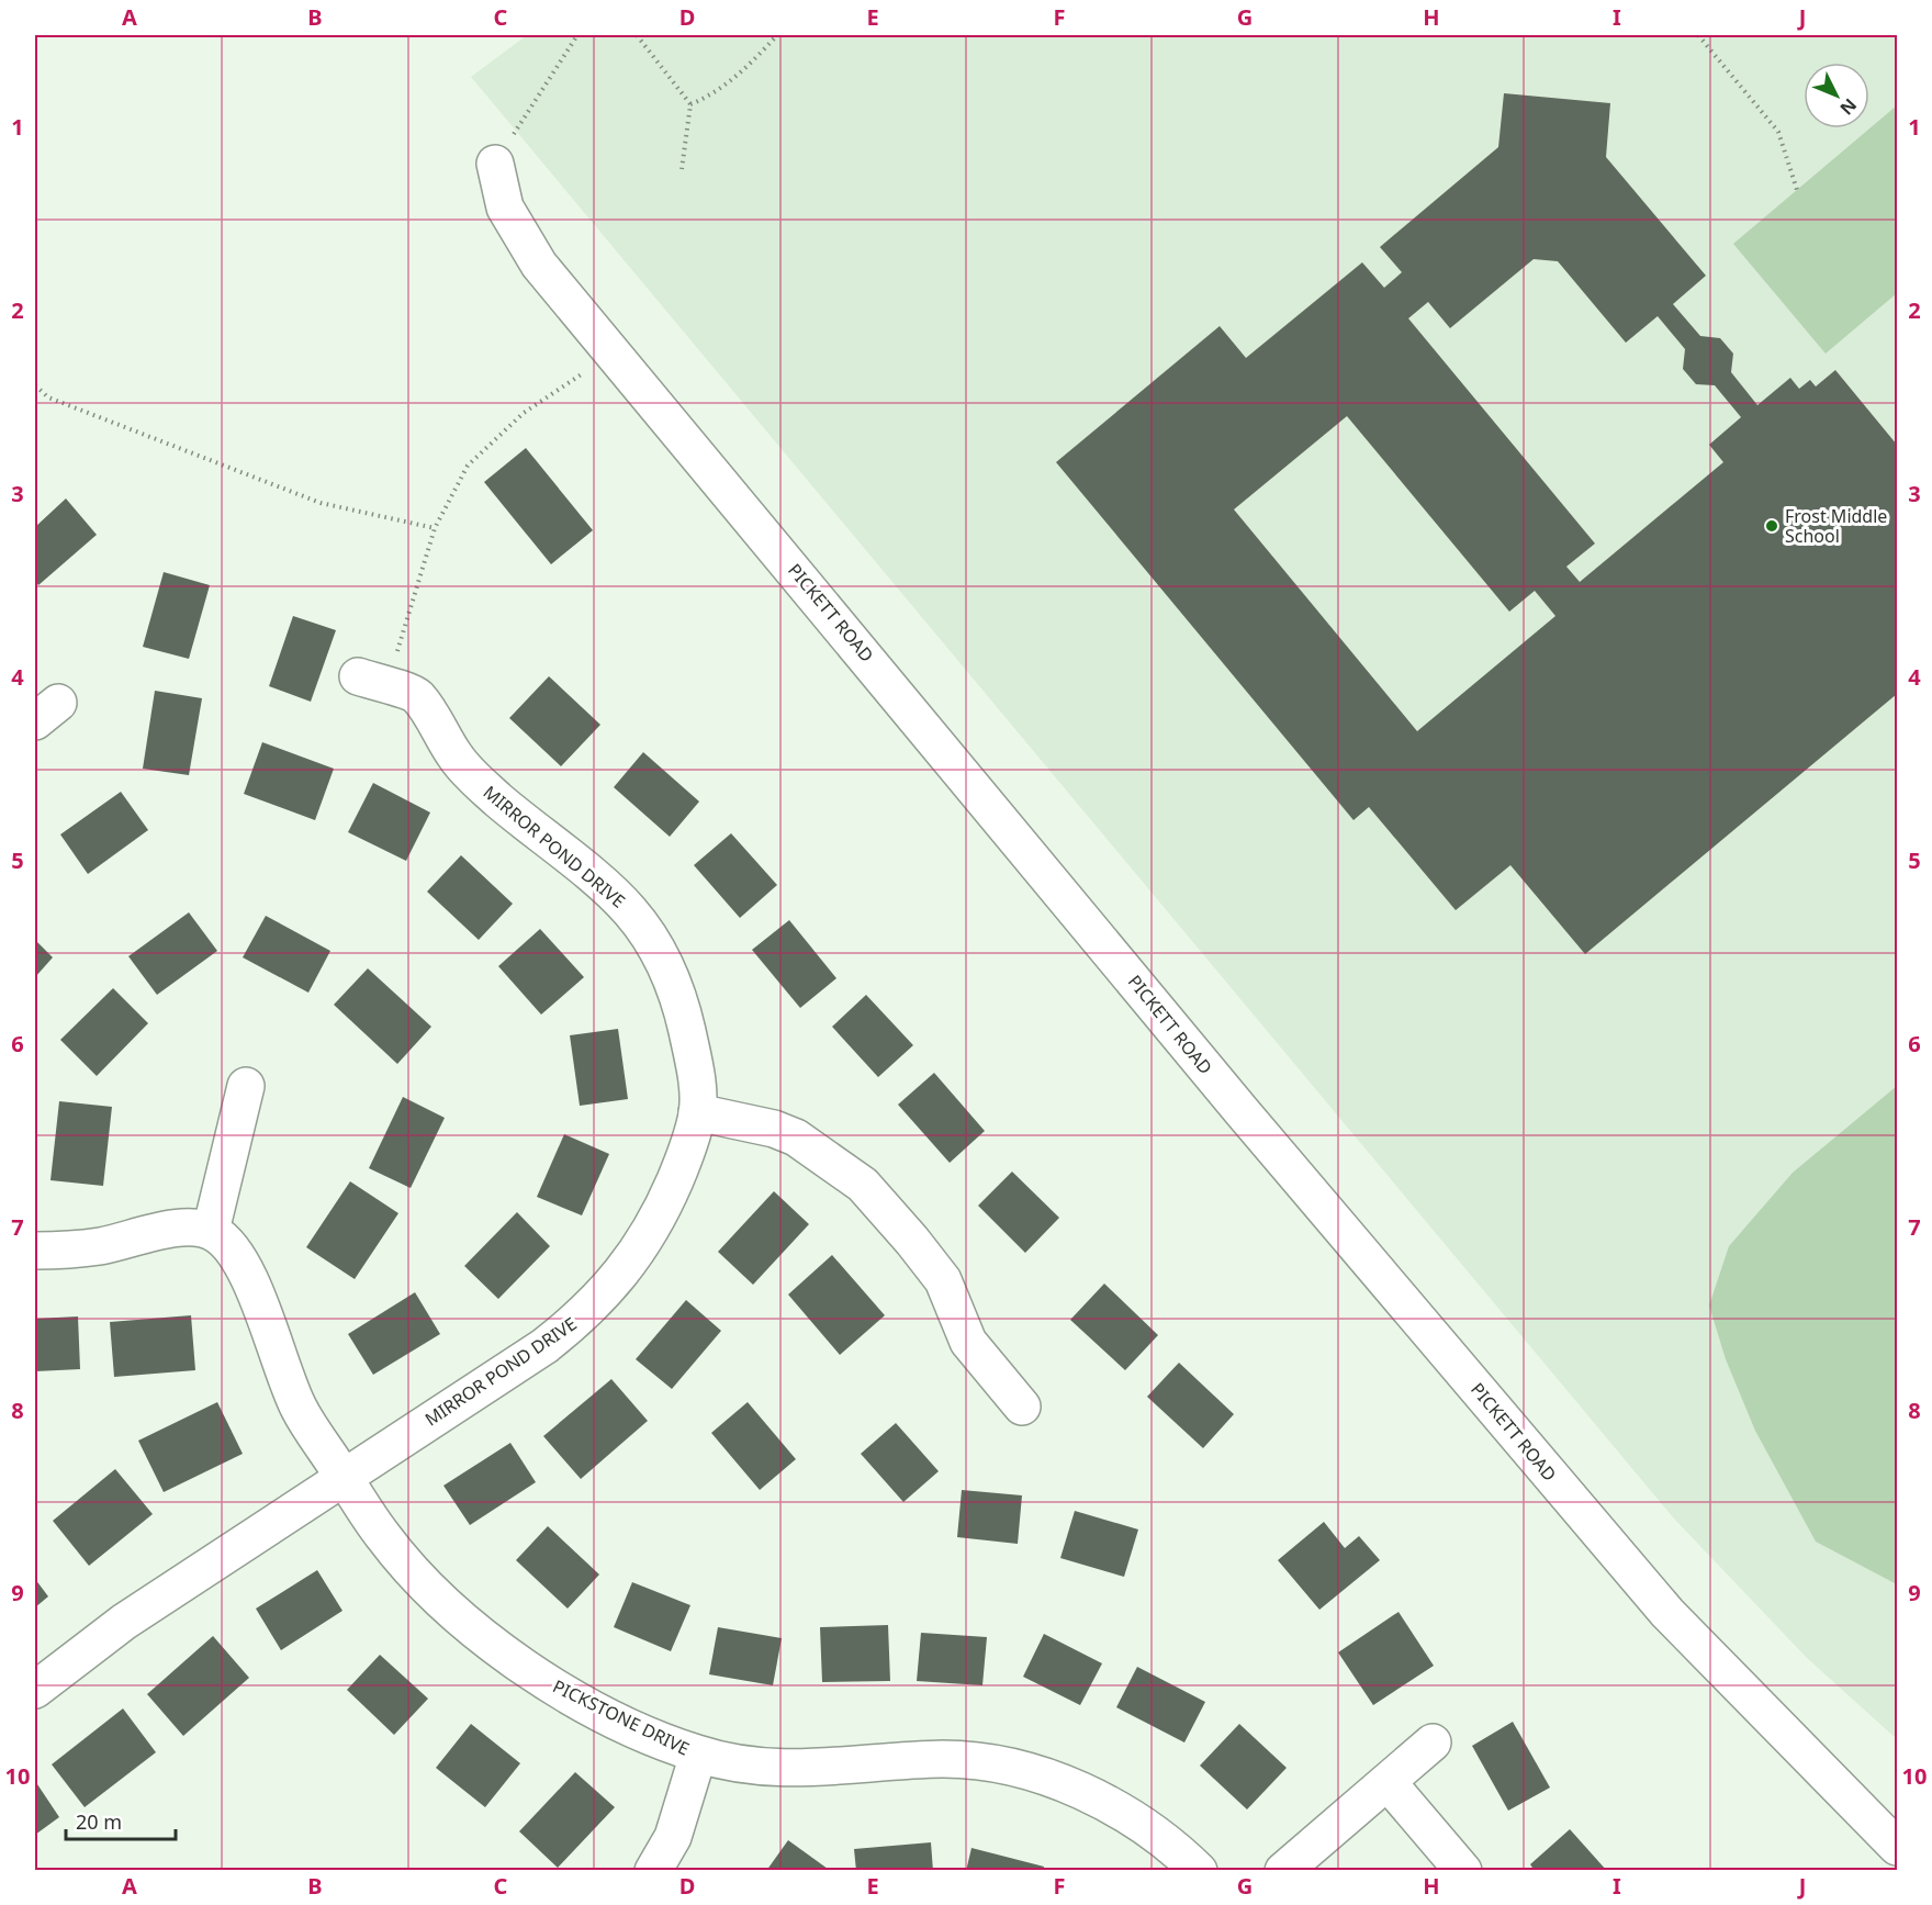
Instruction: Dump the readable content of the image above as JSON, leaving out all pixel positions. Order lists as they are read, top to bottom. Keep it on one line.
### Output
{"streets":{"street":["PICKETT ROAD","MIRROR POND DRIVE","PICKSTONE DRIVE"]},"crossings":[["MIRROR POND DRIVE","PICKSTONE DRIVE"]],"places":["Frost Middle School"],"scale_bar":"20 m","north":"bottom right","grid":{"columns":["A","B","C","D","E","F","G","H","I","J"],"rows":["1","2","3","4","5","6","7","8","9","10"]}}
